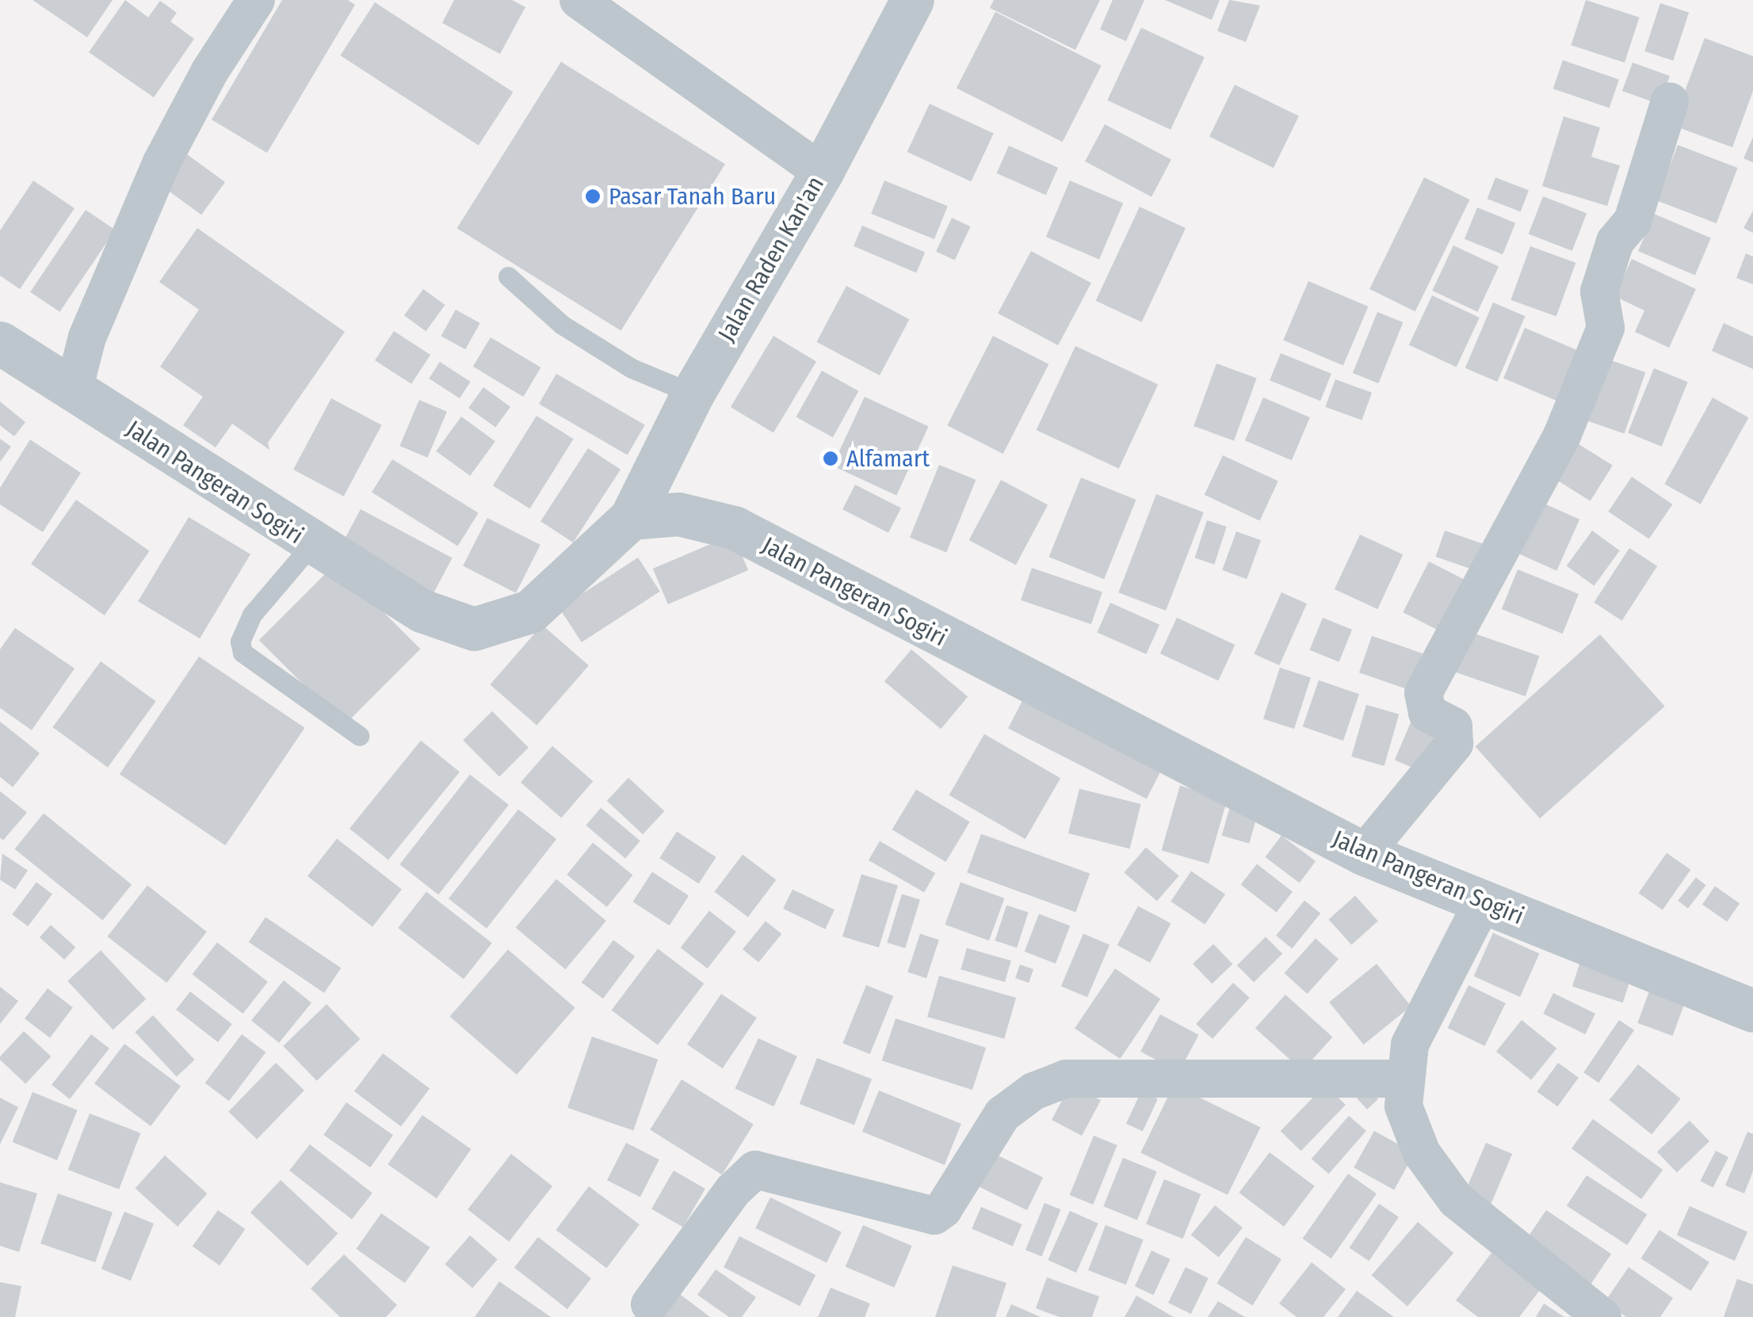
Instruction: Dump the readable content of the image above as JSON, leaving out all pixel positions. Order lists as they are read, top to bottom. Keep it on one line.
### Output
{"streets":{"street":["Jalan Raden Kan'an","Jalan Pangeran Sogiri"]},"crossings":[["Jalan Raden Kan'an","Jalan Pangeran Sogiri"]],"places":["Pasar Tanah Baru","Alfamart"]}
